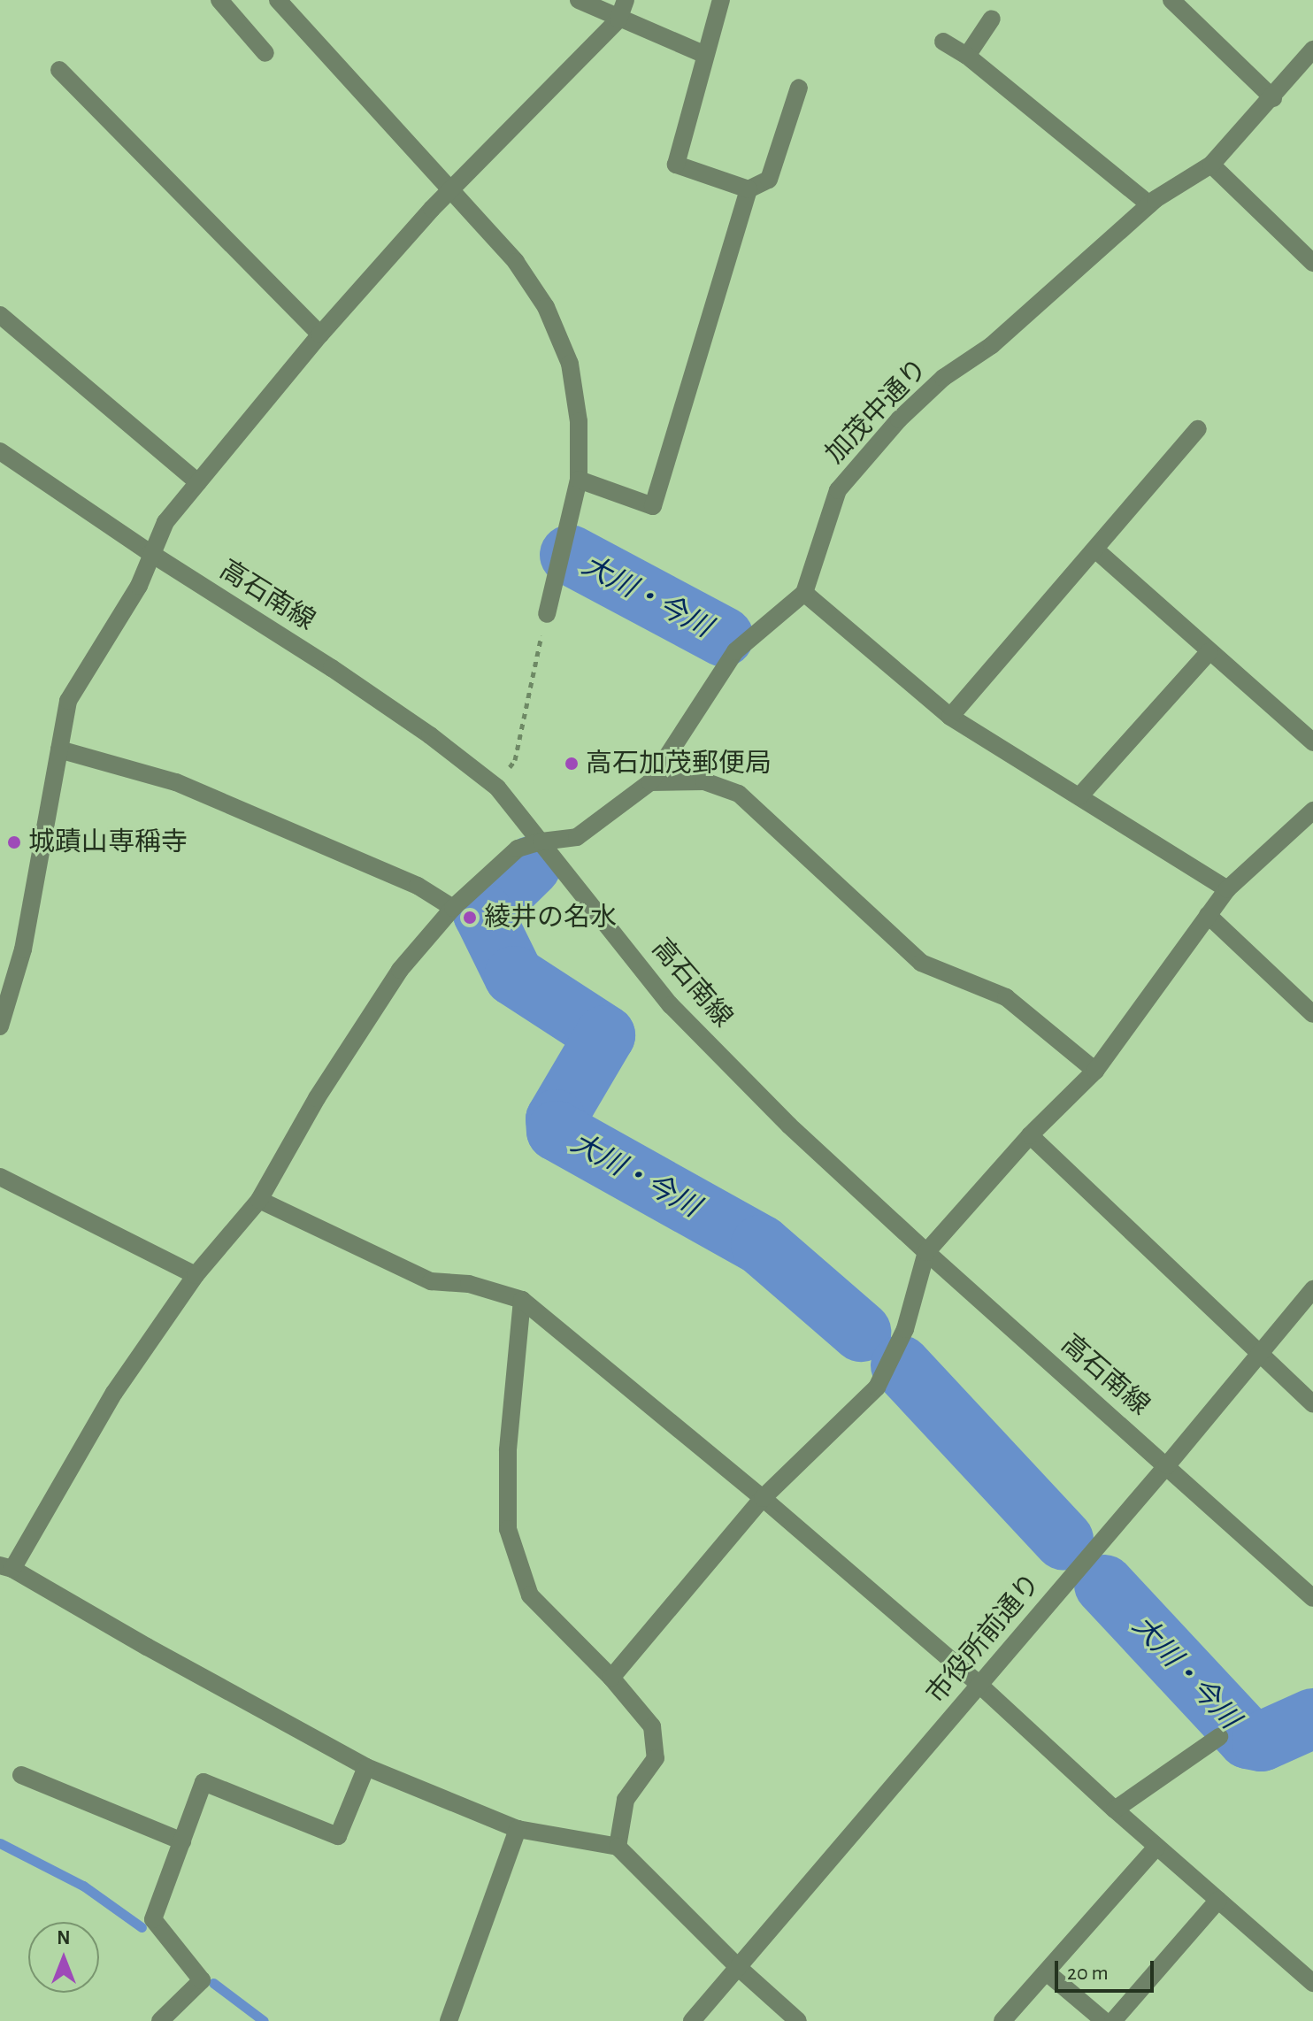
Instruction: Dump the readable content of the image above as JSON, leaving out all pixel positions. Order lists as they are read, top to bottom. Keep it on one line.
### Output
{"streets":{"street":["加茂中通り","高石南線","市役所前通り"]},"crossings":[["高石南線","市役所前通り"]],"water":["大川・今川"],"places":["高石加茂郵便局","城蹟山専稱寺","綾井の名水"],"scale_bar":"20 m","north":"top"}
